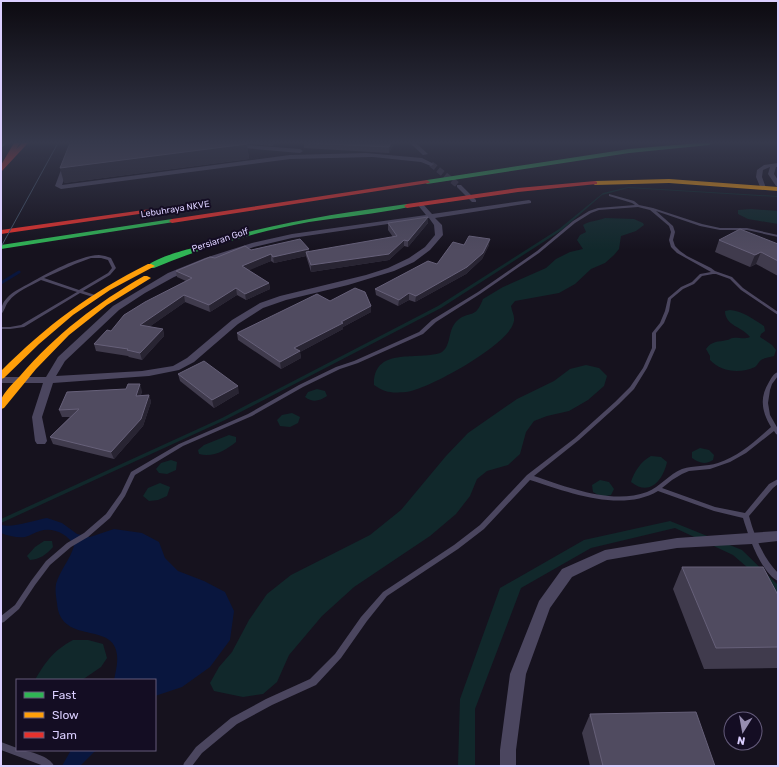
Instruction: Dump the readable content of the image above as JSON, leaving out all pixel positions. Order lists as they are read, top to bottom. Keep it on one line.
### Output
{"streets":{"main road":["Lebuhraya NKVE","Persiaran Golf"]},"legend":["Fast","Slow","Jam"],"north":"bottom"}
